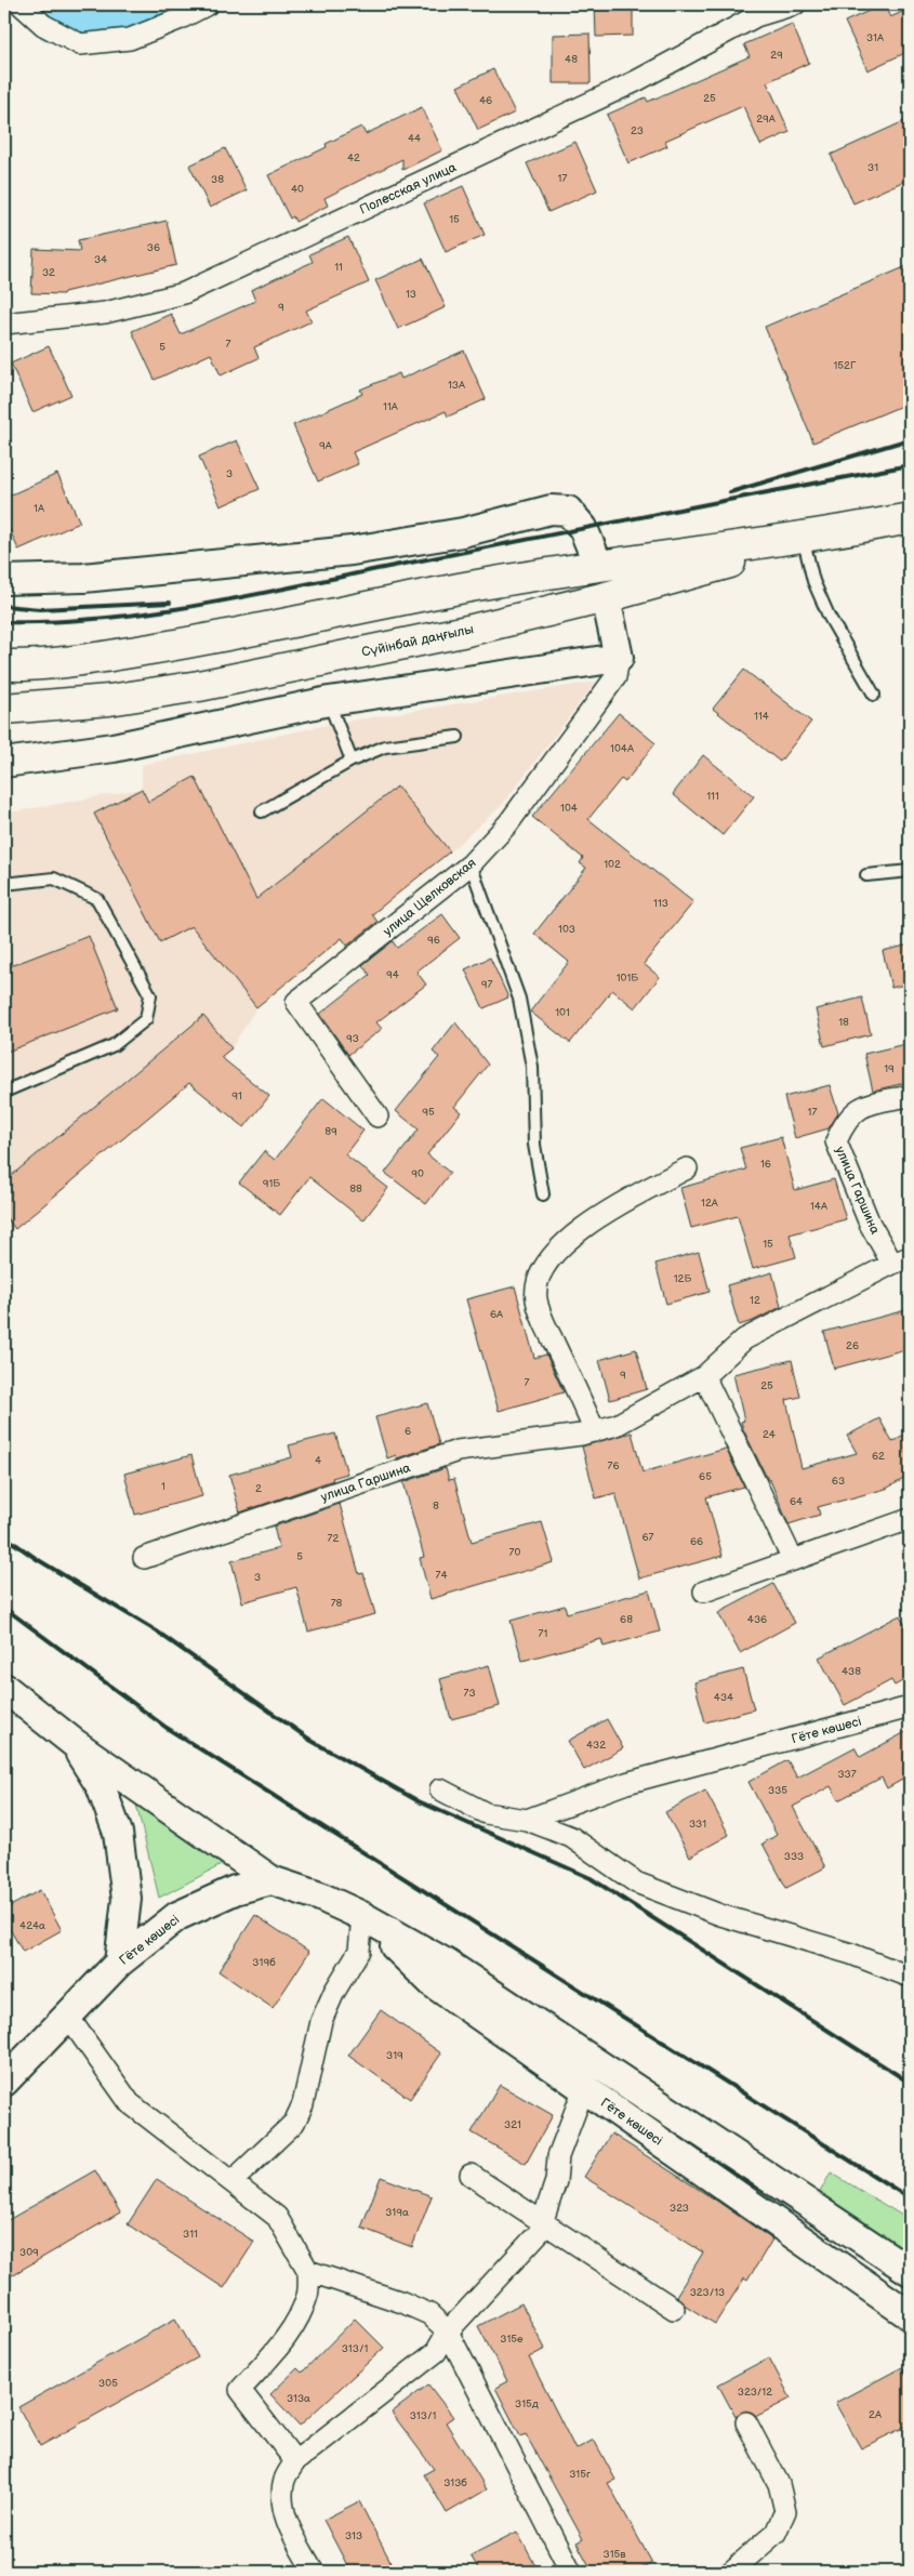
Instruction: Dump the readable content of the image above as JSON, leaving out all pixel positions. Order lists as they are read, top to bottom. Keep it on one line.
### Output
{"streets":{"main road":["Сүйінбай даңғылы"],"street":["Полесская улица","улица Щелковская","улица Гаршина","Гёте көшесі"]},"house_numbers":["31А","29","48","25","46","29А","23","44","42","31","17","38","40","15","36","34","11","32","13","9","7","5","152Г","13А","11А","9А","3","1А","114","104А","111","104","102","113","103","96","94","101Б","97","101","18","93","19","91","95","17","89","16","90","91Б","88","12А","14А","15","12Б","12","6А","26","9","7","25","6","24","62","4","76","65","63","1","2","64","8","67","72","66","70","5","74","3","78","68","436","71","438","73","434","432","337","335","331","333","424а","319б","319","321","323","319а","311","309","323/13","315е","313/1","305","323/12","313а","315д","2А","313/1","315г","313б","313","315в"]}
